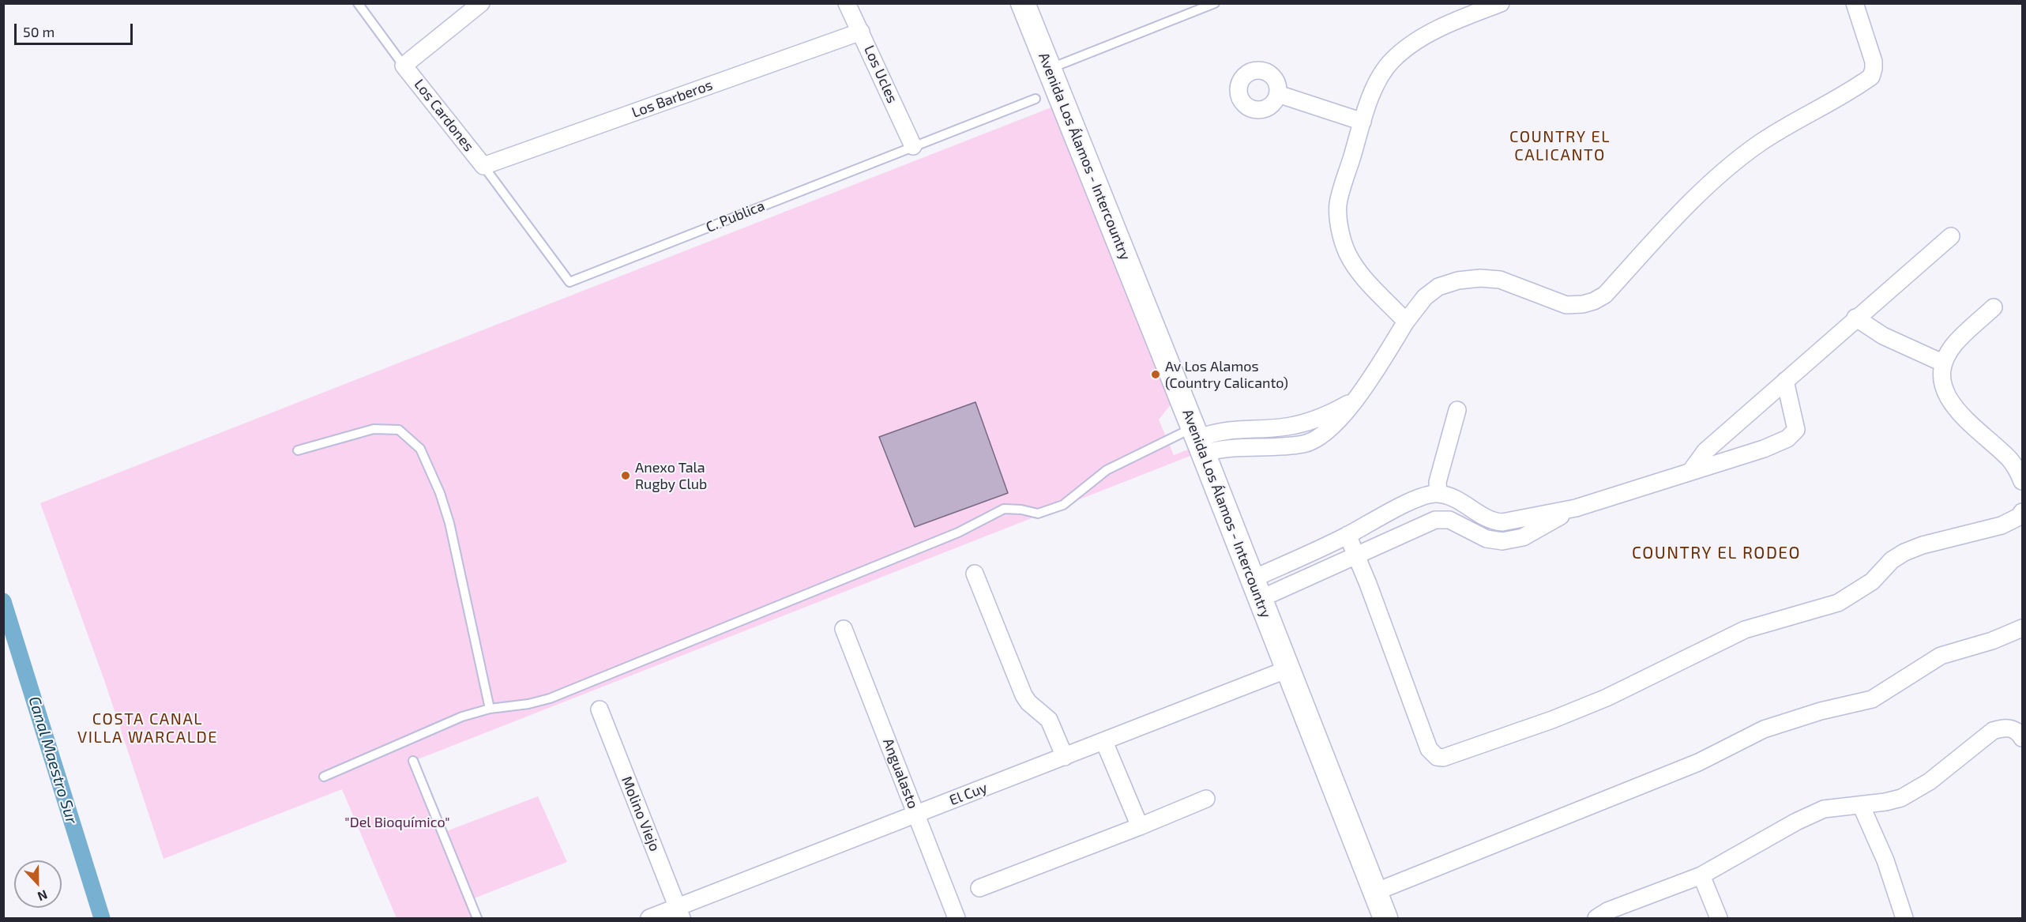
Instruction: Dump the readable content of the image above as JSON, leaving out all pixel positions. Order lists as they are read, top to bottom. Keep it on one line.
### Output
{"streets":{"main road":["Avenida Los Álamos - Intercountry"],"street":["Los Ucles","Los Barberos","Los Cardones","Angualasto","El Cuy","Molino Viejo"],"lane":["C. Publica"]},"crossings":[["Los Ucles","Los Barberos"],["Los Ucles","C. Publica"],["Los Barberos","Los Cardones"],["Los Barberos","C. Publica"],["Los Cardones","C. Publica"],["Avenida Los Álamos - Intercountry","El Cuy"],["Angualasto","El Cuy"],["El Cuy","Molino Viejo"]],"districts":["COUNTRY EL CALICANTO","COUNTRY EL RODEO","COSTA CANAL VILLA WARCALDE"],"water":["Canal Maestro Sur"],"parks":["\"Del Bioquímico\""],"places":["Av Los Alamos (Country Calicanto)","Anexo Tala Rugby Club"],"scale_bar":"50 m","north":"bottom"}
